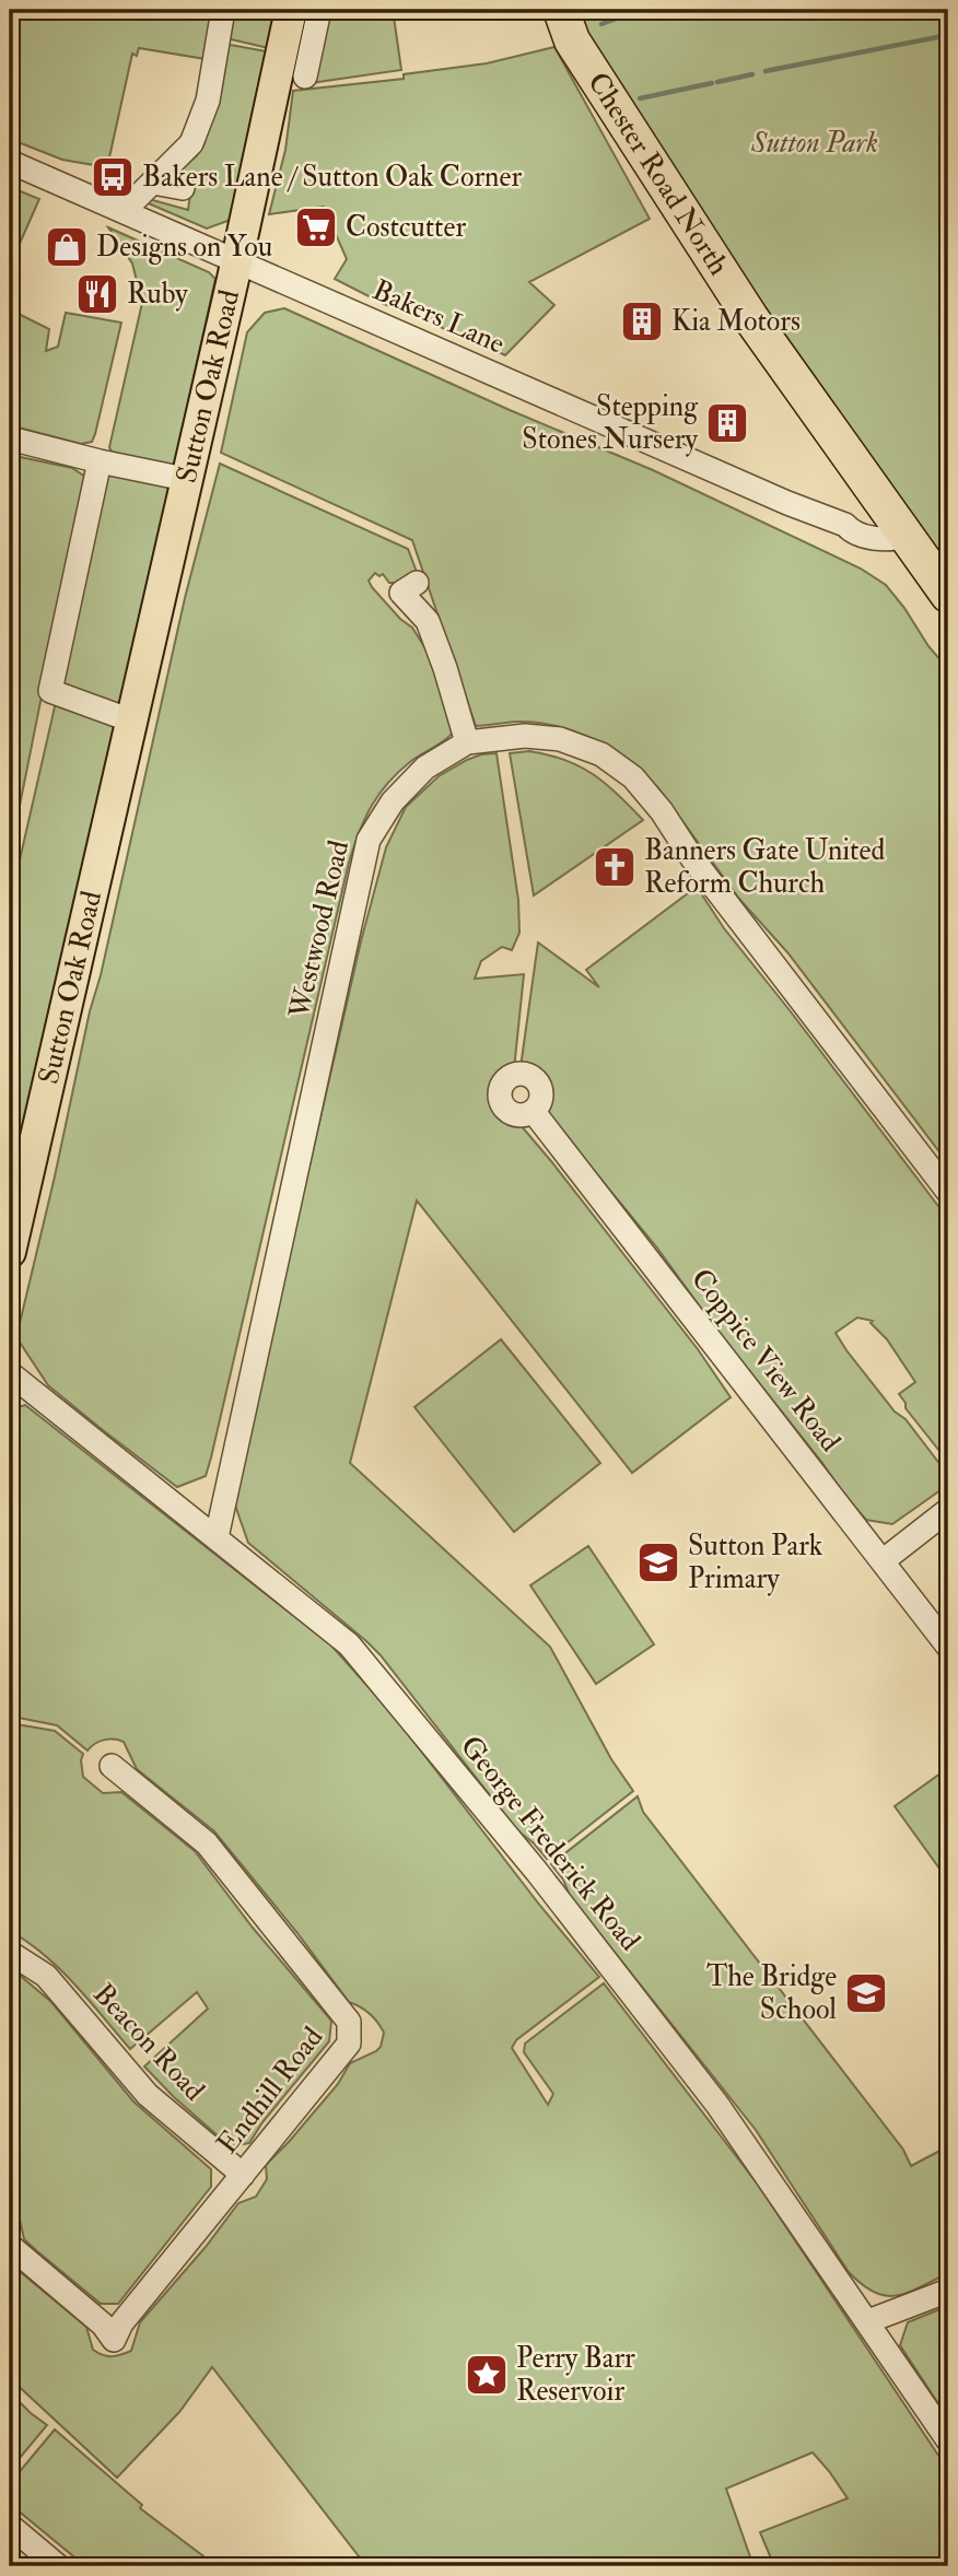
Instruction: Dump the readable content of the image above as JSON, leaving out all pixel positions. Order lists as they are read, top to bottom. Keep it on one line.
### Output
{"streets":{"highway":["Chester Road North"],"main road":["Sutton Oak Road"],"street":["Bakers Lane","Westwood Road","Coppice View Road","George Frederick Road","Beacon Road","Endhill Road"]},"crossings":[["Chester Road North","Bakers Lane"],["Bakers Lane","Sutton Oak Road"],["Westwood Road","George Frederick Road"],["Beacon Road","Endhill Road"]],"parks":["Sutton Park"],"places":{"bus stop":["Bakers Lane / Sutton Oak Corner"],"supermarket":["Costcutter"],"shop":["Designs on You"],"restaurant":["Ruby"],"building":["Kia Motors","Stepping Stones Nursery"],"church":["Banners Gate United Reform Church"],"school or university":["Sutton Park Primary","The Bridge School"],"place":["Perry Barr Reservoir"]}}
